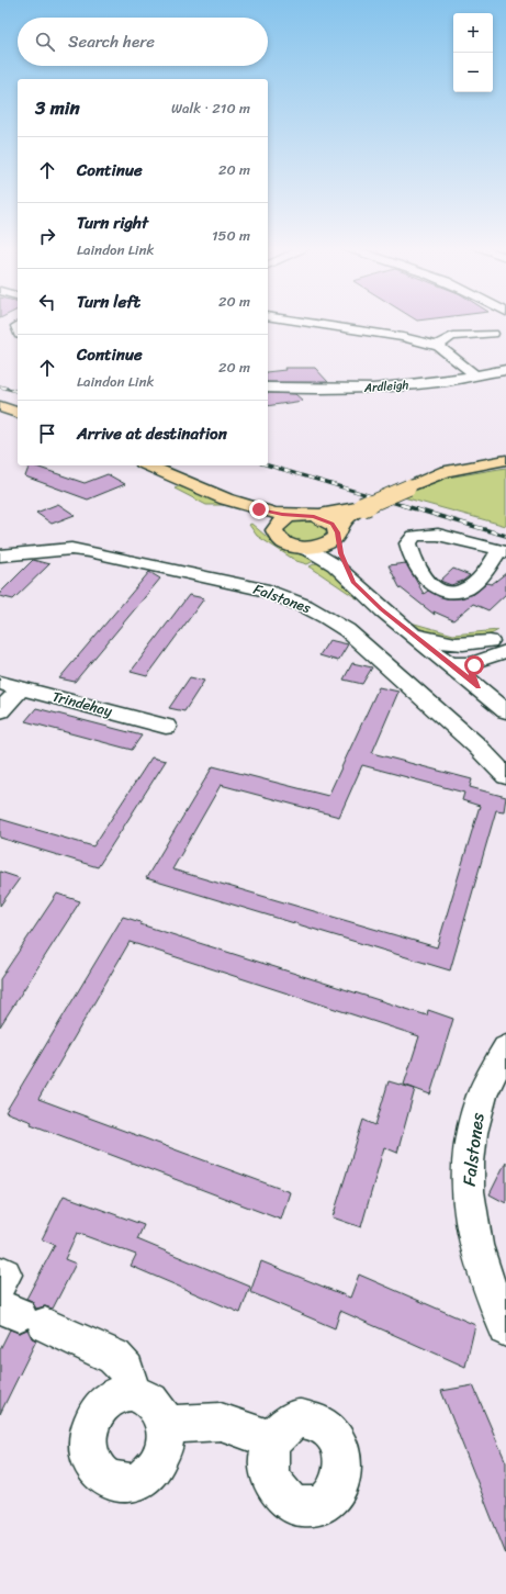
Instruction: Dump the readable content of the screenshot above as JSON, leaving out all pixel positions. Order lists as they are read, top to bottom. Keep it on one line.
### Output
{"streets":{"street":["Ardleigh","Falstones","Trindehay"]},"page":{"map_buttons":["+","−"],"search":"Search here","heading":["3 min","Walk · 210 m"],"list":[["Continue","20 m"],["Turn right","Laindon Link","150 m"],["Turn left","20 m"],["Continue","Laindon Link","20 m"],"Arrive at destination"]}}
